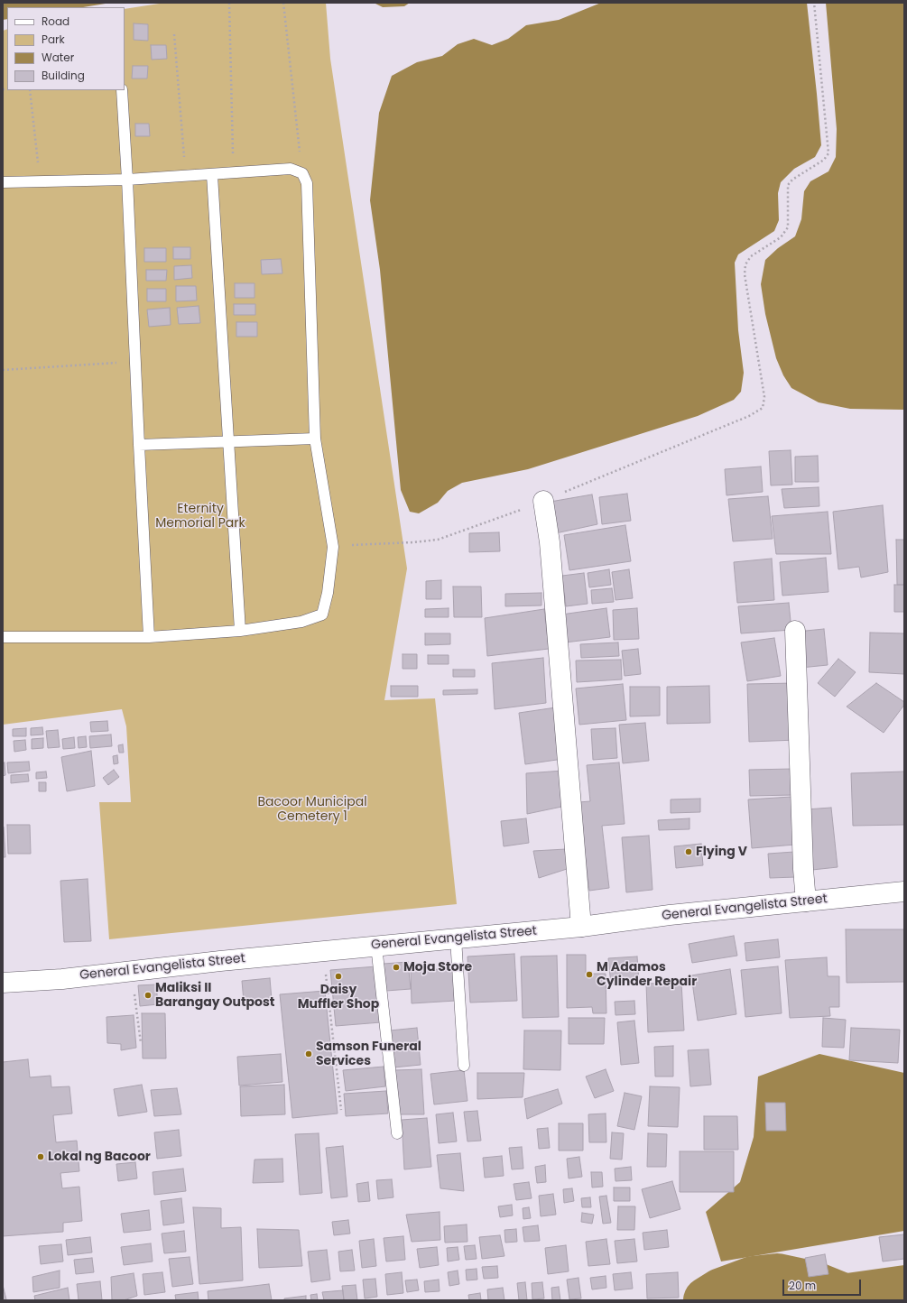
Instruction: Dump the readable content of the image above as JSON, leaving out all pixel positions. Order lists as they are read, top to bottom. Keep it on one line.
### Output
{"streets":{"main road":["General Evangelista Street"]},"parks":["Eternity Memorial Park","Bacoor Municipal Cemetery 1"],"places":["Flying V","Moja Store","M Adamos Cylinder Repair","Daisy Muffler Shop","Maliksi II Barangay Outpost","Samson Funeral Services","Lokal ng Bacoor"],"legend":["Road","Park","Water","Building"],"scale_bar":"20 m"}
